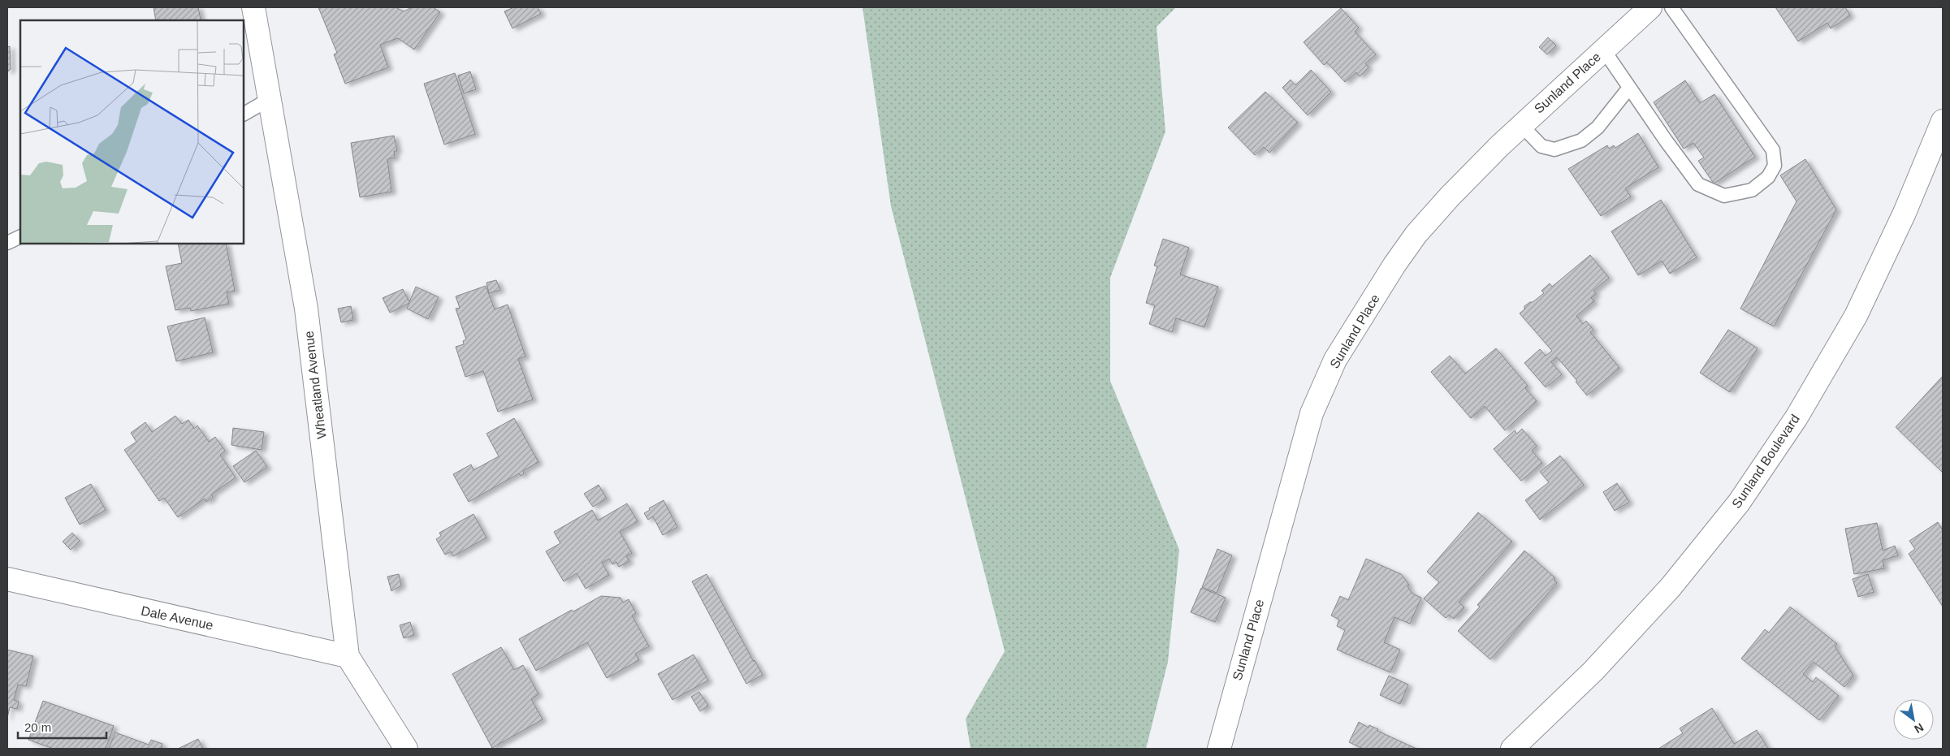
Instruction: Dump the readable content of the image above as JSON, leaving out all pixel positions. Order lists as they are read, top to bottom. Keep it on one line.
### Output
{"streets":{"street":["Sunland Place","Wheatland Avenue","Sunland Boulevard","Dale Avenue"]},"crossings":[["Wheatland Avenue","Dale Avenue"]],"scale_bar":"20 m","north":"bottom right"}
